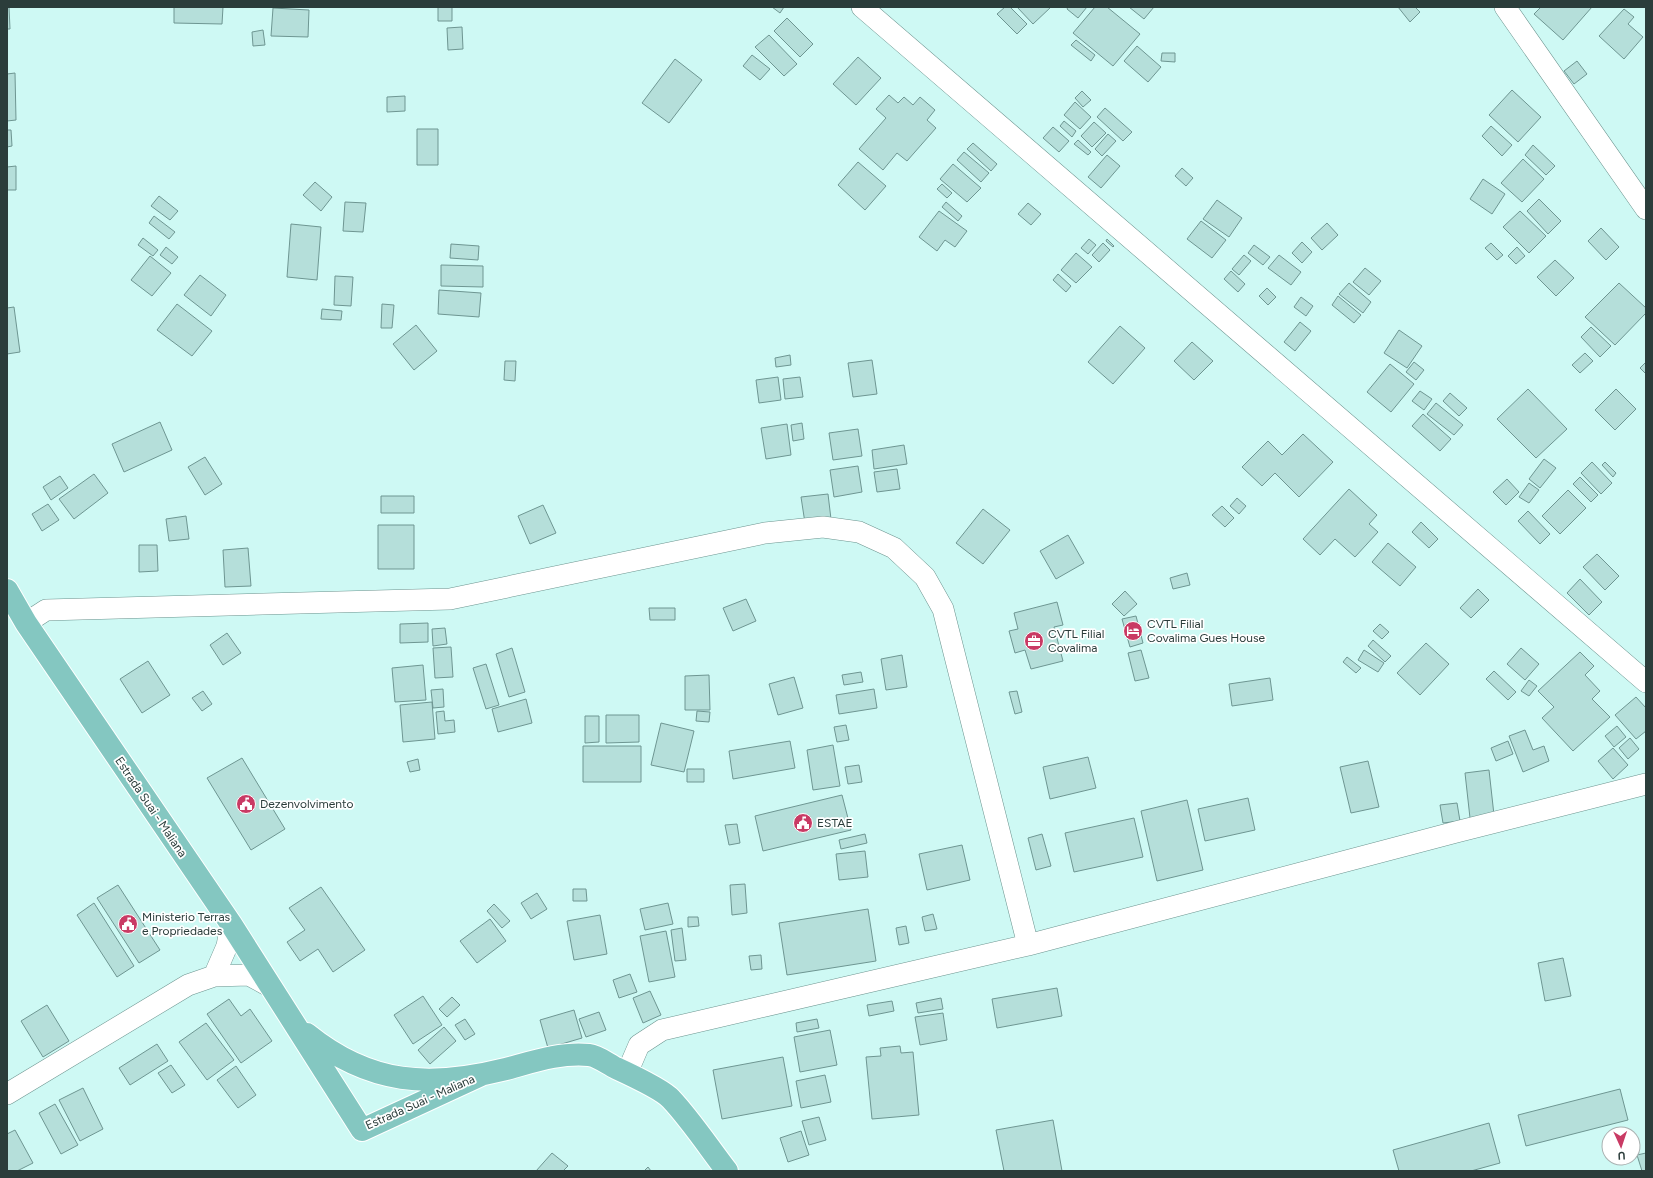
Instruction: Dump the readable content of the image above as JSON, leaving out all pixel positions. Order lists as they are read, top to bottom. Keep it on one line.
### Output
{"streets":{"main road":["Estrada Suai - Maliana"]},"places":{"hotel":["CVTL Filial Covalima Gues House"],"office":["CVTL Filial Covalima"],"public building":["Dezenvolvimento","ESTAE","Ministerio Terras e Propriedades"]},"north":"bottom"}
